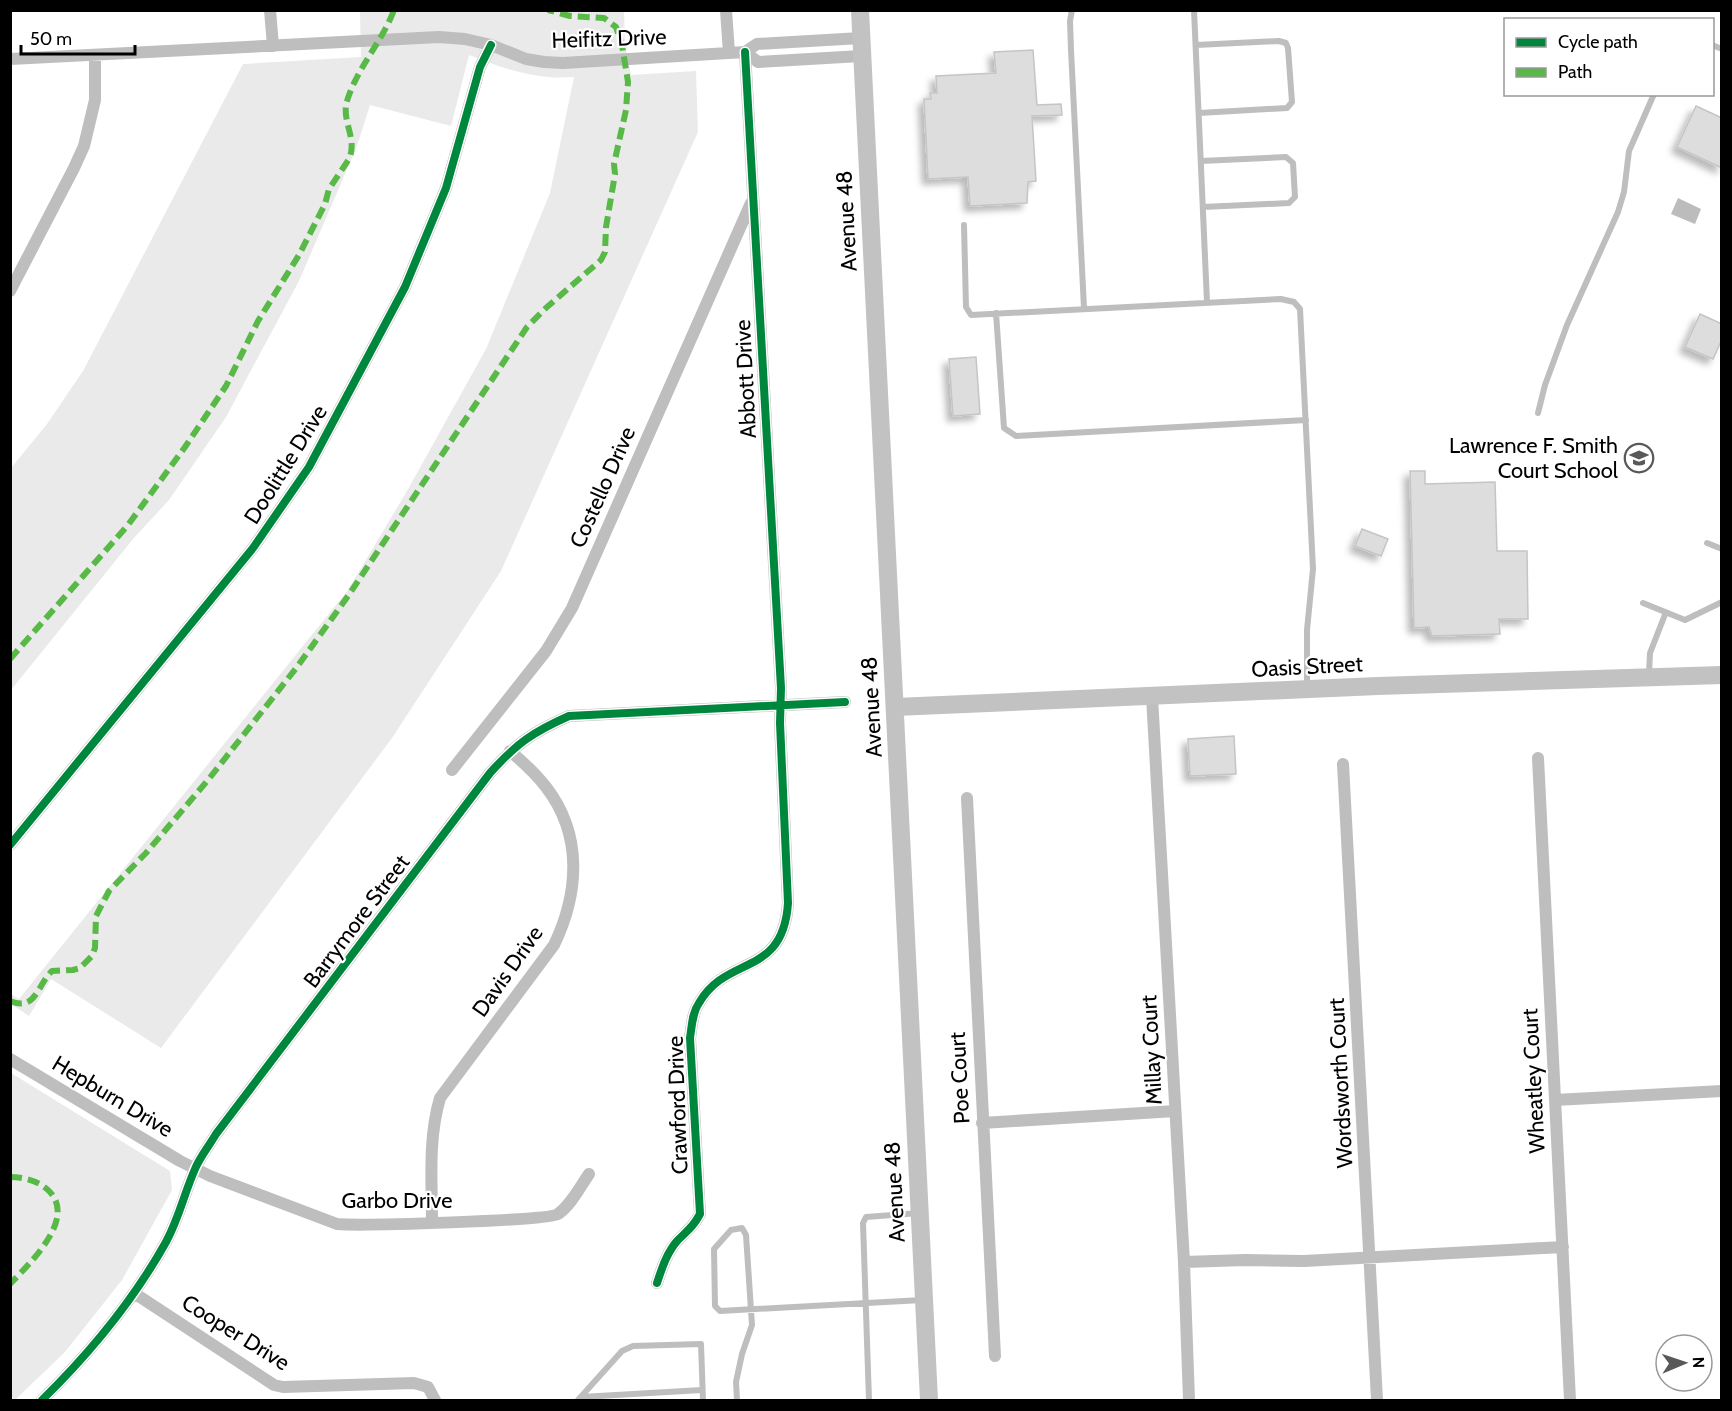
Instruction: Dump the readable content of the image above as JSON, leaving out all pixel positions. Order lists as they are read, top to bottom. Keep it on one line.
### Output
{"streets":{"main road":["Avenue 48","Oasis Street"],"street":["Heifitz Drive","Abbott Drive","Doolittle Drive","Costello Drive","Barrymore Street","Davis Drive","Millay Court","Poe Court","Wheatley Court","Wordsworth Court","Hepburn Drive","Crawford Drive","Garbo Drive","Cooper Drive"]},"crossings":[["Heifitz Drive","Avenue 48"],["Heifitz Drive","Abbott Drive"],["Heifitz Drive","Doolittle Drive"],["Avenue 48","Oasis Street"],["Abbott Drive","Costello Drive"],["Abbott Drive","Barrymore Street"],["Abbott Drive","Crawford Drive"],["Oasis Street","Millay Court"],["Barrymore Street","Davis Drive"],["Barrymore Street","Hepburn Drive"],["Barrymore Street","Crawford Drive"],["Barrymore Street","Garbo Drive"],["Barrymore Street","Cooper Drive"],["Davis Drive","Garbo Drive"],["Hepburn Drive","Garbo Drive"]],"places":{"school or university":["Lawrence F. Smith Court School"]},"legend":["Cycle path","Path"],"scale_bar":"50 m","north":"right"}
